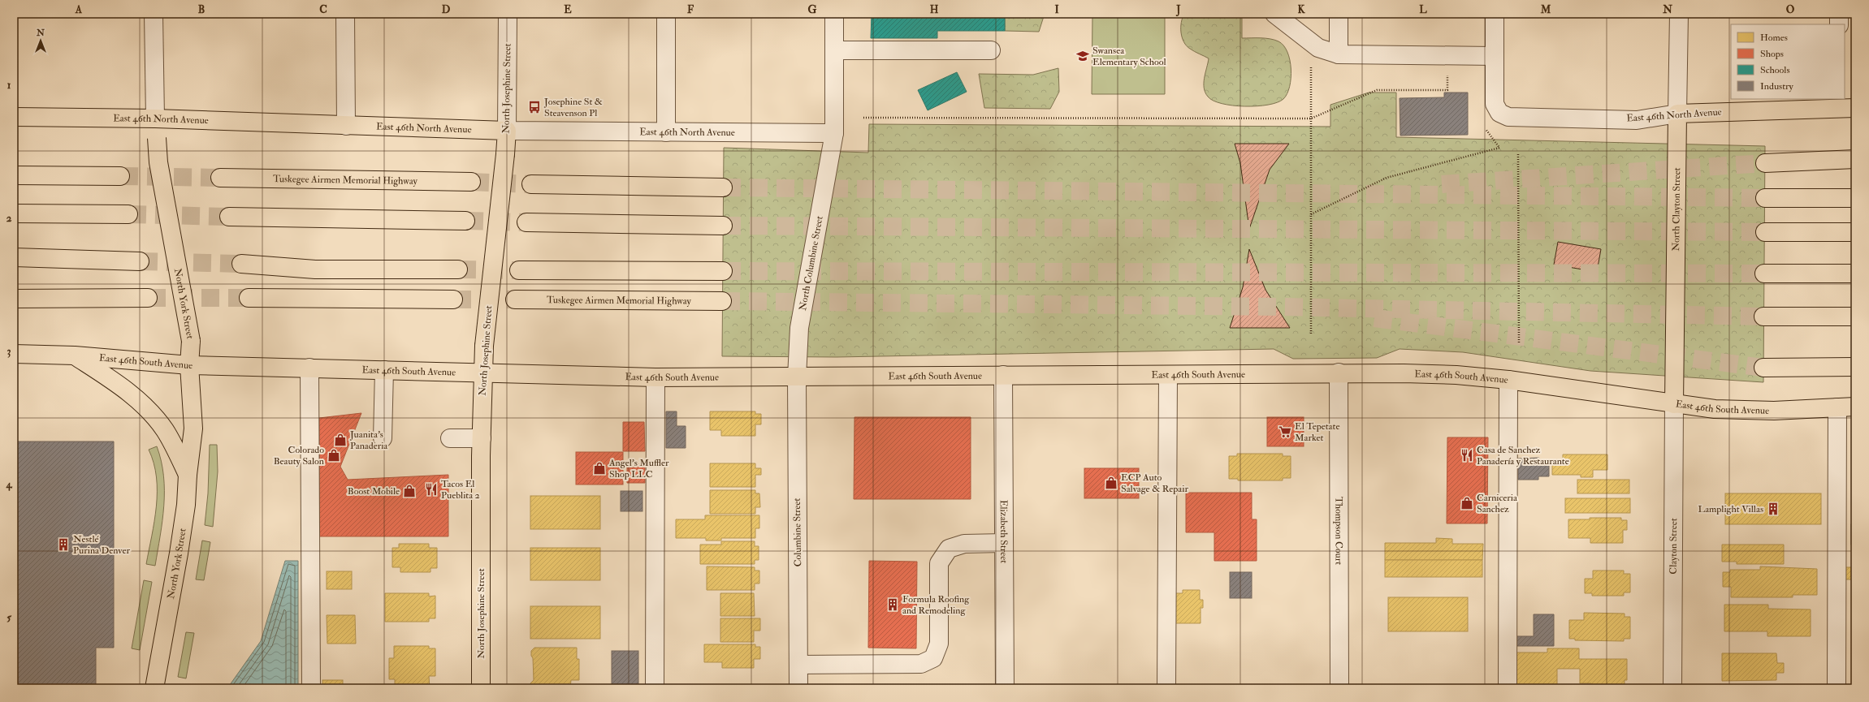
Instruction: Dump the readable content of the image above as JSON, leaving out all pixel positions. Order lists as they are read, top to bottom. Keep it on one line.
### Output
{"streets":{"main road":["North Josephine Street","East 46th North Avenue","Tuskegee Airmen Memorial Highway","North Clayton Street","North York Street","East 46th South Avenue"],"street":["North Columbine Street","Thompson Court","Elizabeth Street","Columbine Street","Clayton Street"]},"crossings":[["North Josephine Street","East 46th North Avenue"],["North Josephine Street","East 46th South Avenue"],["East 46th North Avenue","North Clayton Street"],["East 46th North Avenue","North Columbine Street"],["East 46th North Avenue","North York Street"],["North Clayton Street","East 46th South Avenue"],["North Clayton Street","Clayton Street"],["North Columbine Street","East 46th South Avenue"],["North Columbine Street","Columbine Street"],["North York Street","East 46th South Avenue"],["East 46th South Avenue","Thompson Court"],["East 46th South Avenue","Elizabeth Street"],["East 46th South Avenue","Columbine Street"],["East 46th South Avenue","Clayton Street"]],"places":{"school or university":["Swansea Elementary School"],"bus stop":["Josephine St & Steavenson Pl"],"supermarket":["El Tepetate Market"],"shop":["Juanita's Panaderia","Colorado Beauty Salon","Angel's Muffler Shop LLC","ECP Auto Salvage & Repair","Boost Mobile","Carniceria Sanchez"],"restaurant":["Casa de Sanchez Panadería y Restaurante","Tacos El Pueblita 2"],"building":["Lamplight Villas","Nestlé Purina Denver","Formula Roofing and Remodeling"]},"legend":["Homes","Shops","Schools","Industry"],"north":"top","grid":{"columns":["A","B","C","D","E","F","G","H","I","J","K","L","M","N","O"],"rows":["1","2","3","4","5"]}}
